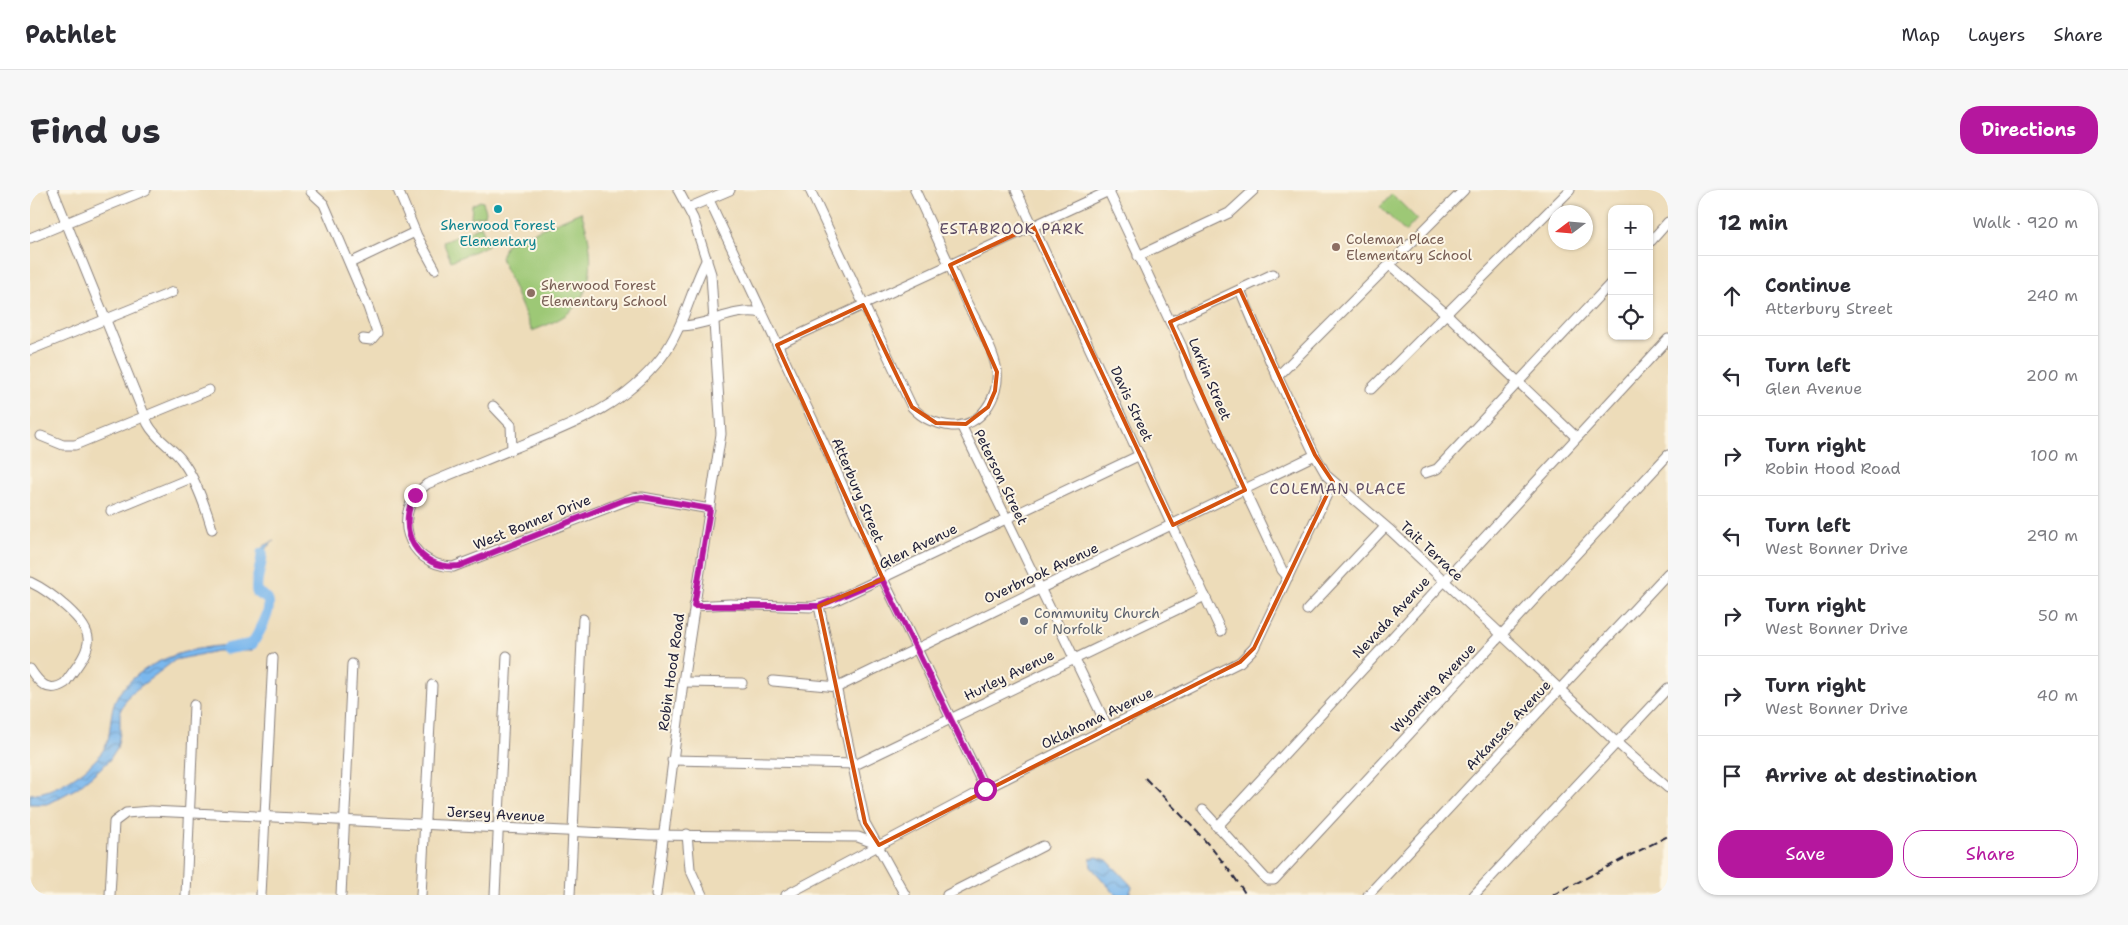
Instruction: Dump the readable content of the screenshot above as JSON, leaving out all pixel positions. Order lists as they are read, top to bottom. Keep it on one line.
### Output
{"streets":{"street":["Larkin Street","Davis Street","Peterson Street","Atterbury Street","West Bonner Drive","Glen Avenue","Tait Terrace","Overbrook Avenue","Nevada Avenue","Robin Hood Road","Hurley Avenue","Wyoming Avenue","Oklahoma Avenue","Arkansas Avenue","Jersey Avenue"]},"crossings":[["Larkin Street","Overbrook Avenue"],["Larkin Street","Oklahoma Avenue"],["Davis Street","Glen Avenue"],["Davis Street","Overbrook Avenue"],["Davis Street","Hurley Avenue"],["Peterson Street","Glen Avenue"],["Peterson Street","Overbrook Avenue"],["Peterson Street","Hurley Avenue"],["Peterson Street","Oklahoma Avenue"],["Atterbury Street","Glen Avenue"],["Atterbury Street","Overbrook Avenue"],["Atterbury Street","Hurley Avenue"],["Atterbury Street","Oklahoma Avenue"],["West Bonner Drive","Robin Hood Road"],["Glen Avenue","Robin Hood Road"],["Tait Terrace","Overbrook Avenue"],["Tait Terrace","Nevada Avenue"],["Tait Terrace","Wyoming Avenue"],["Tait Terrace","Oklahoma Avenue"],["Tait Terrace","Arkansas Avenue"],["Nevada Avenue","Wyoming Avenue"],["Robin Hood Road","Hurley Avenue"],["Robin Hood Road","Jersey Avenue"],["Oklahoma Avenue","Jersey Avenue"]],"districts":["ESTABROOK PARK","COLEMAN PLACE"],"places":["Sherwood Forest Elementary","Coleman Place Elementary School","Sherwood Forest Elementary School","Community Church of Norfolk"],"north":"left","page":{"header":"Pathlet","nav":["Map","Layers","Share"],"buttons":["Directions",["Save","Share"]],"title":"Find us","heading":["12 min","Walk · 920 m"],"map_buttons":["+","−"],"list":[["Continue","Atterbury Street","240 m"],["Turn left","Glen Avenue","200 m"],["Turn right","Robin Hood Road","100 m"],["Turn left","West Bonner Drive","290 m"],["Turn right","West Bonner Drive","50 m"],["Turn right","West Bonner Drive","40 m"],"Arrive at destination"]}}
